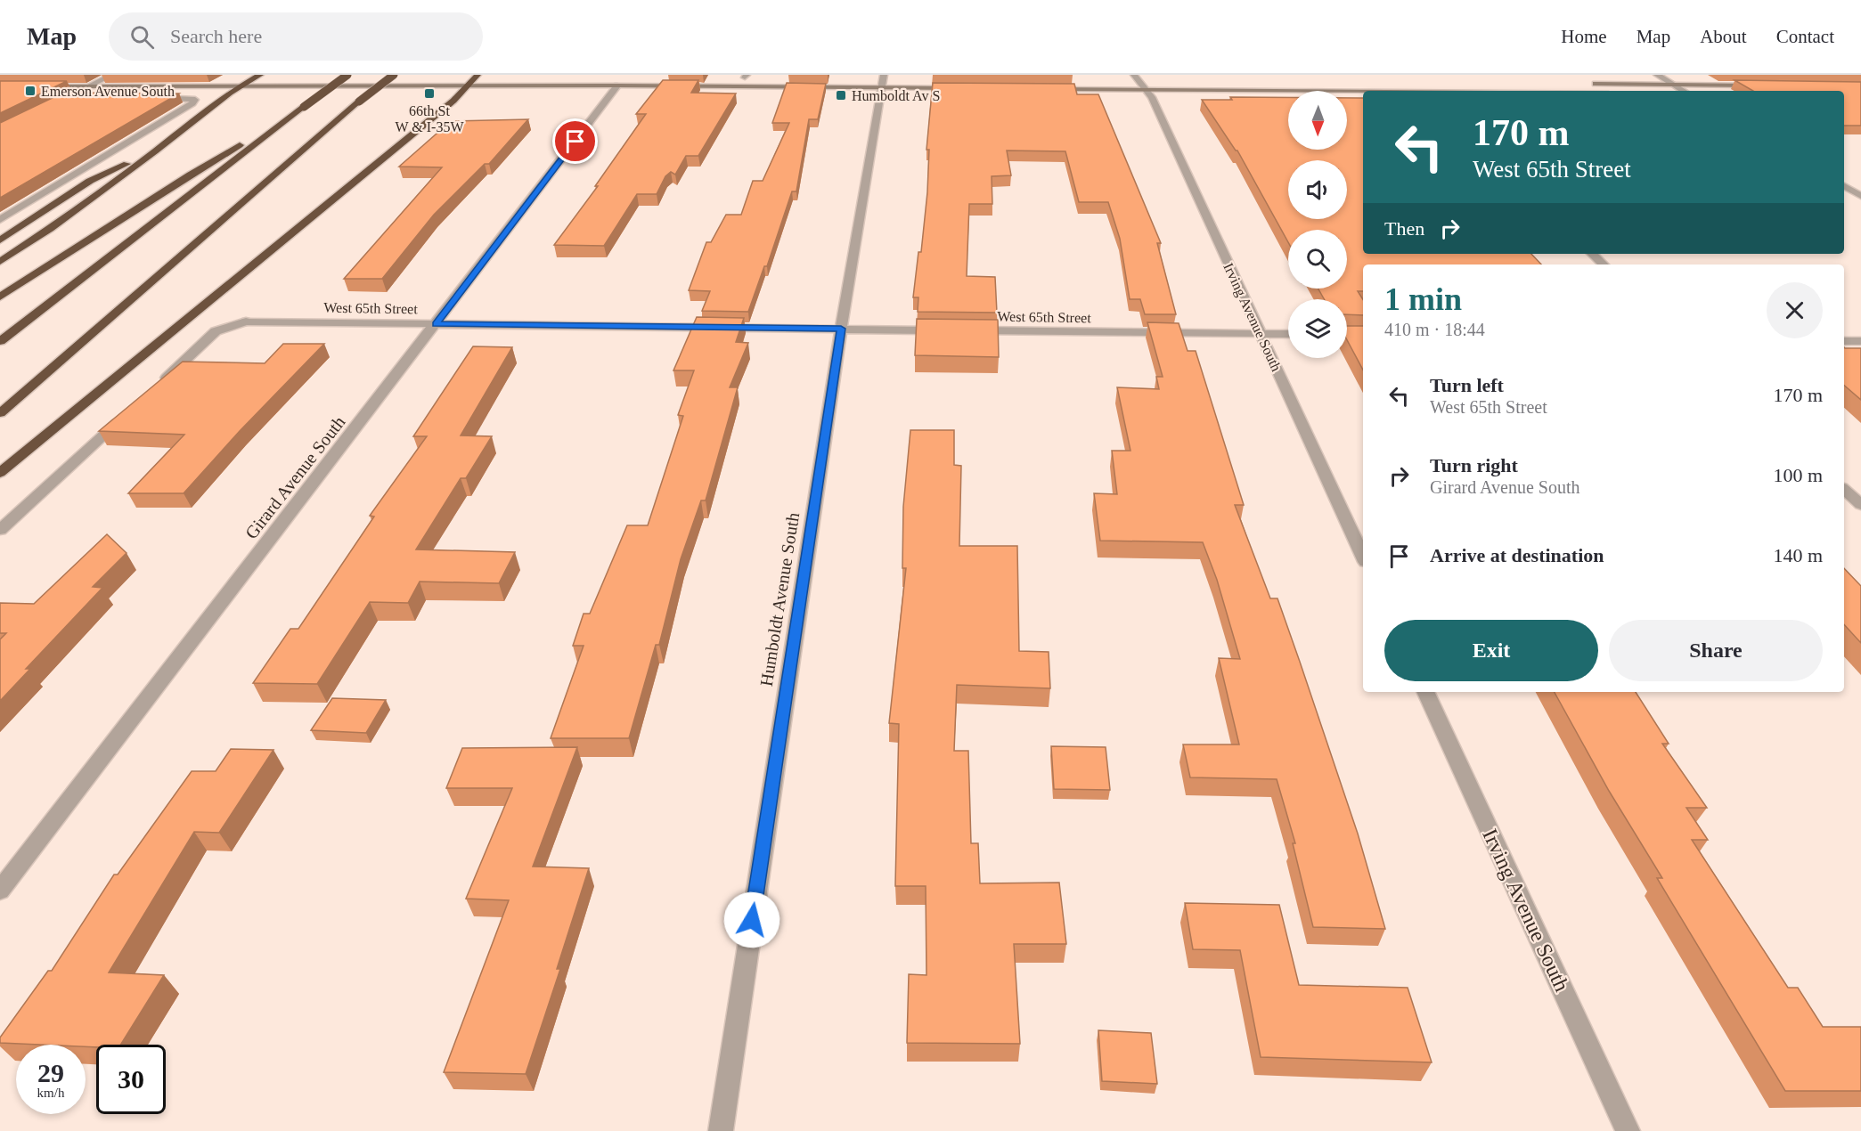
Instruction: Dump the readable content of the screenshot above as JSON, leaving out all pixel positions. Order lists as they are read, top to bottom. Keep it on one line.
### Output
{"streets":{"street":["West 65th Street","Irving Avenue South","Girard Avenue South","Humboldt Avenue South"]},"crossings":[["West 65th Street","Irving Avenue South"],["West 65th Street","Girard Avenue South"],["West 65th Street","Humboldt Avenue South"]],"places":{"transit":["Emerson Avenue South","66th St W & I-35W","Humboldt Av S"]},"north":"bottom","page":{"header":"Map","search":"Search here","nav":["Home","Map","About","Contact"],"turn":["170 m","West 65th Street"],"then":"Then","heading":["1 min","410 m · 18:44"],"list":[{"name":"Turn left","note":"West 65th Street","value":"170 m"},{"name":"Turn right","note":"Girard Avenue South","value":"100 m"},{"name":"Arrive at destination","value":"140 m"}],"buttons":["Exit","Share"],"speed":"29 km/h","limit":"30"}}
